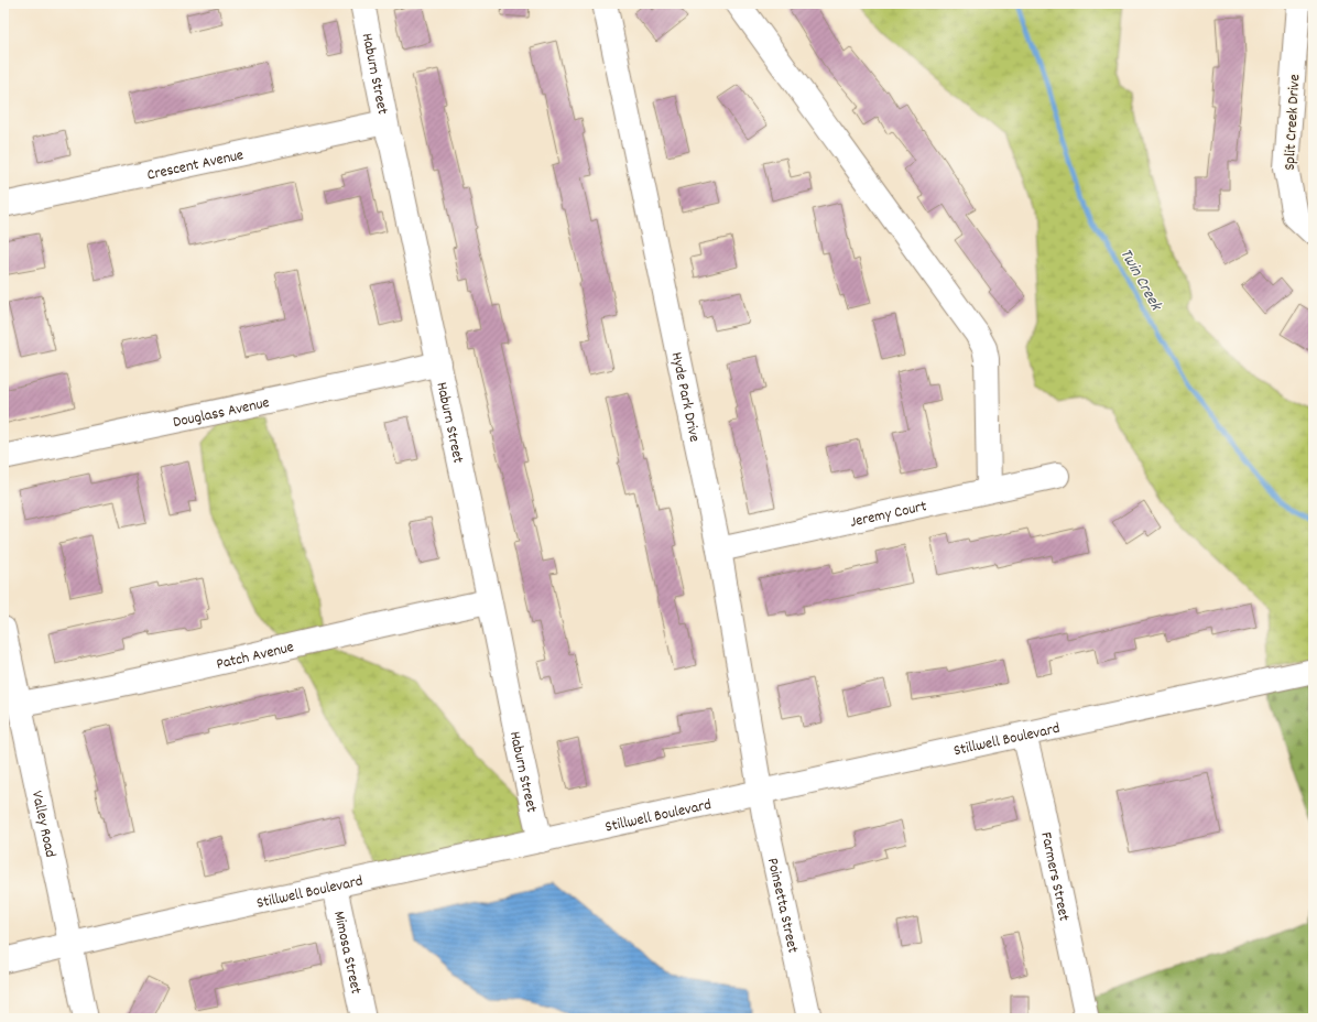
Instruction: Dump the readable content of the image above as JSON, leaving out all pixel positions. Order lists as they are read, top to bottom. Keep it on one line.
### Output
{"streets":{"street":["Haburn Street","Split Creek Drive","Crescent Avenue","Hyde Park Drive","Douglass Avenue","Jeremy Court","Patch Avenue","Stillwell Boulevard","Valley Road","Farmers Street","Poinsetta Street","Mimosa Street"]},"crossings":[["Haburn Street","Crescent Avenue"],["Haburn Street","Douglass Avenue"],["Haburn Street","Patch Avenue"],["Haburn Street","Stillwell Boulevard"],["Hyde Park Drive","Jeremy Court"],["Hyde Park Drive","Stillwell Boulevard"],["Hyde Park Drive","Poinsetta Street"],["Patch Avenue","Valley Road"],["Stillwell Boulevard","Valley Road"],["Stillwell Boulevard","Farmers Street"],["Stillwell Boulevard","Poinsetta Street"],["Stillwell Boulevard","Mimosa Street"]],"water":["Twin Creek"]}
